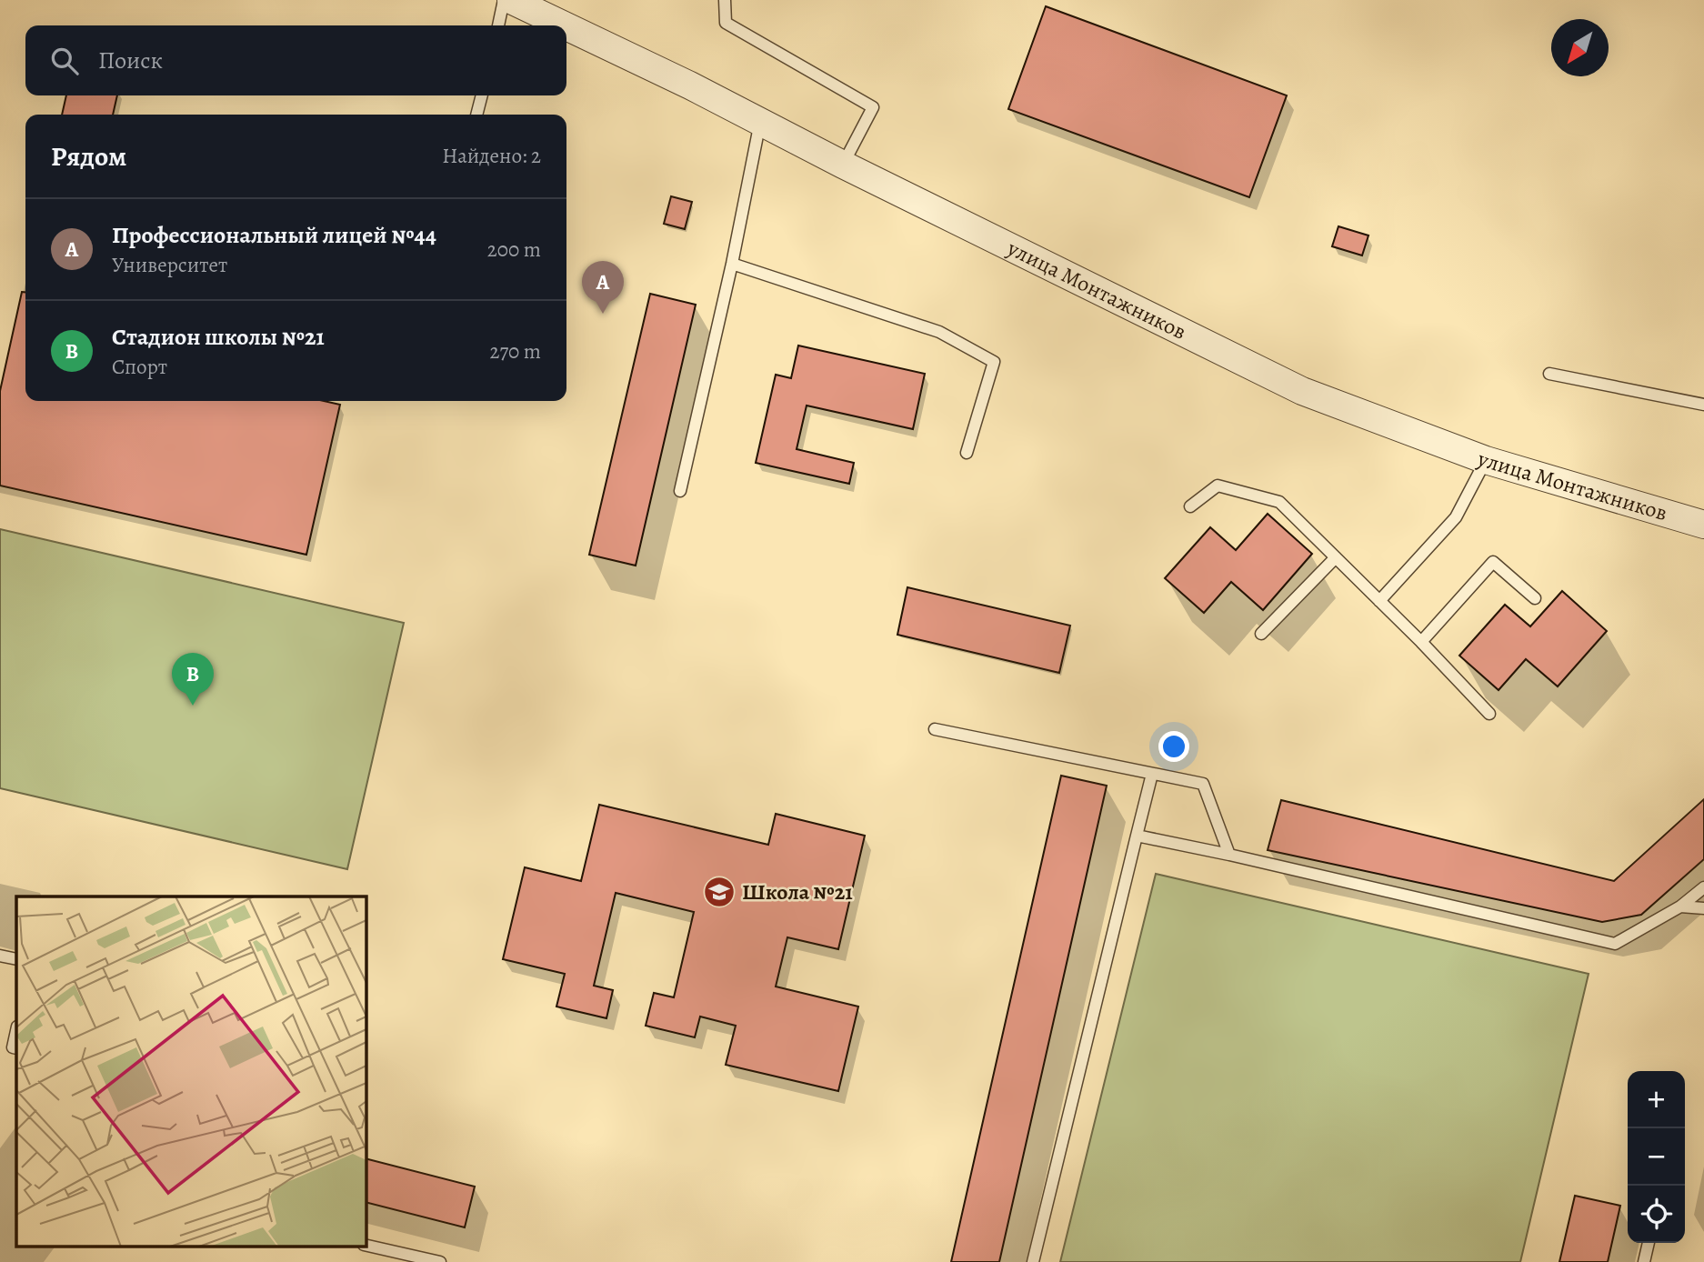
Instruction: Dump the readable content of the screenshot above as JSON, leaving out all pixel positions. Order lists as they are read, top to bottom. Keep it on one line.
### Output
{"streets":{"street":["улица Монтажников"]},"places":{"school or university":["Школа №21"]},"north":"bottom left","page":{"search":"Поиск","heading":["Рядом","Найдено: 2"],"list":[{"mark":"A","name":"Профессиональный лицей №44","note":"Университет","value":"200 m"},{"mark":"B","name":"Стадион школы №21","note":"Спорт","value":"270 m"}],"pins":["A","B"],"map_buttons":["+","−"]}}
